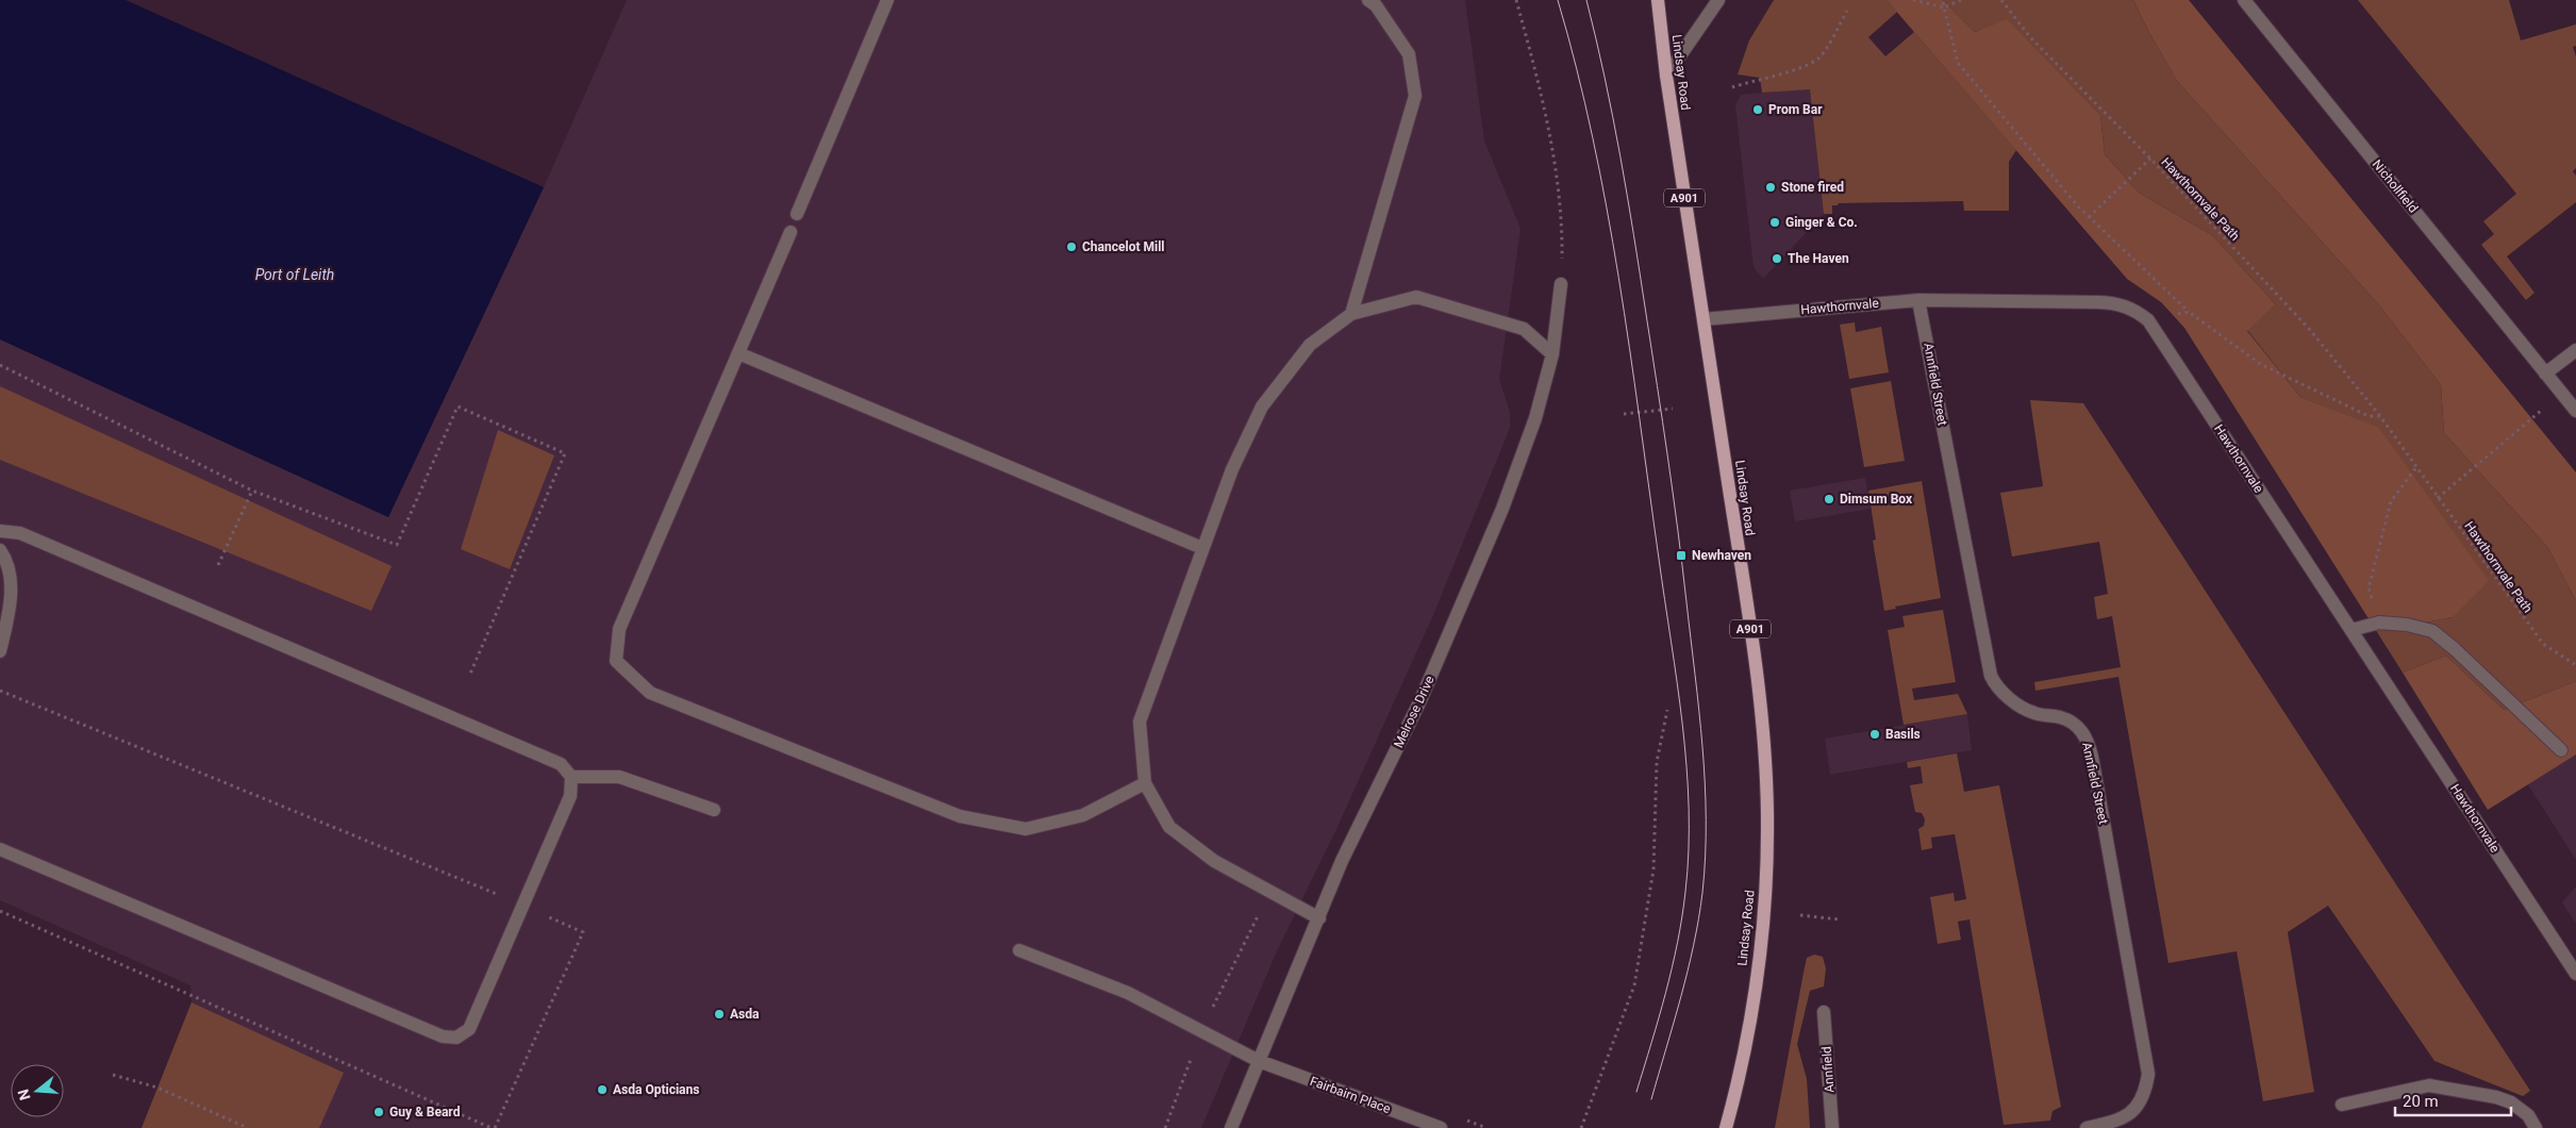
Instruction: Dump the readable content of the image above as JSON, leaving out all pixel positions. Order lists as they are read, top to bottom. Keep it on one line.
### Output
{"streets":{"main road":["Lindsay Road","A901"],"street":["Nichollfield","Hawthornvale","Annfield Street","Melrose Drive","Annfield","Fairbairn Place"],"path":["Hawthornvale Path"]},"crossings":[["Lindsay Road","Hawthornvale"],["Hawthornvale","Annfield Street"],["Melrose Drive","Fairbairn Place"]],"water":["Port of Leith"],"places":{"other":["Prom Bar","Stone fired","Ginger & Co.","Chancelot Mill","The Haven","Dimsum Box","Basils","Asda","Asda Opticians","Guy & Beard"],"transit":["Newhaven"]},"scale_bar":"20 m","north":"left"}
